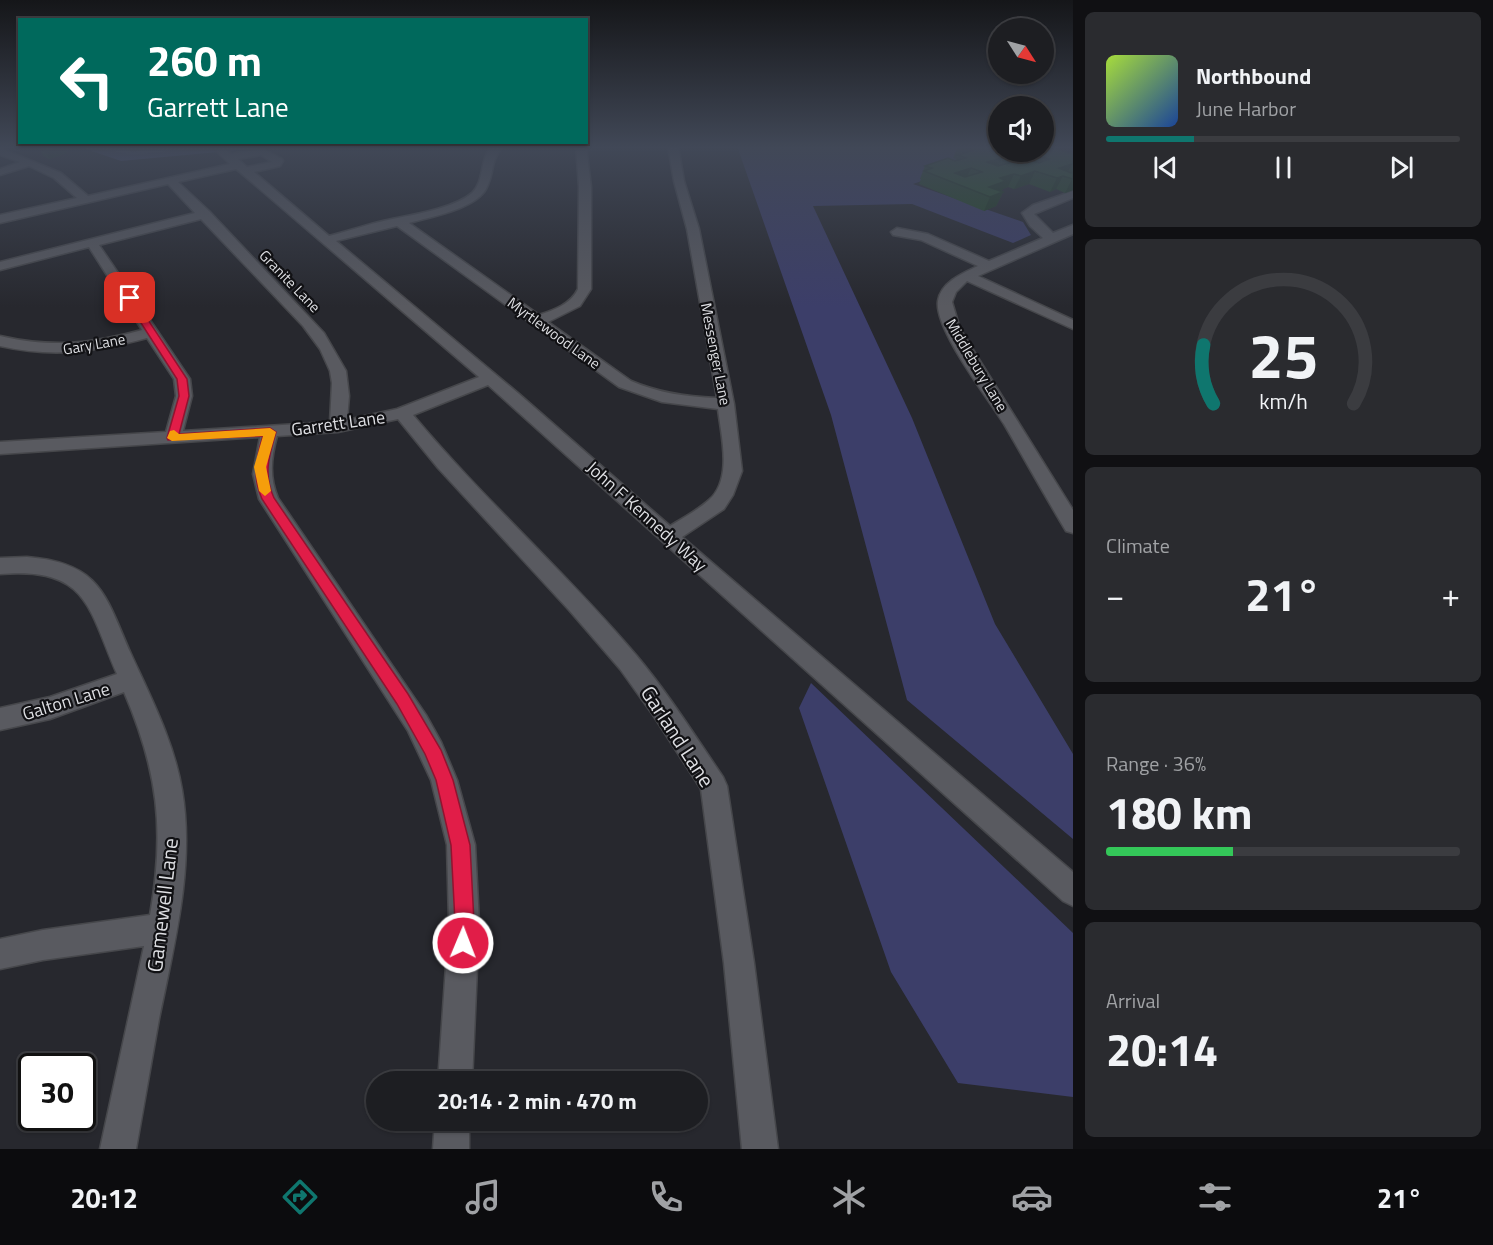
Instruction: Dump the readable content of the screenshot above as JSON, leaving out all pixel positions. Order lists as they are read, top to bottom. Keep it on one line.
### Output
{"streets":{"street":["Granite Lane","Myrtlewood Lane","Gary Lane","Messenger Lane","Middlebury Lane","Garrett Lane","John F Kennedy Way","Galton Lane","Garland Lane","Gamewell Lane"]},"crossings":[["Granite Lane","Garrett Lane"],["Myrtlewood Lane","Messenger Lane"],["Messenger Lane","John F Kennedy Way"],["Garrett Lane","John F Kennedy Way"],["Garrett Lane","Garland Lane"],["Galton Lane","Gamewell Lane"]],"north":"bottom right","page":{"turn":["260 m","Garrett Lane"],"song":["Northbound","June Harbor"],"tile":["Climate",["Range · 36%","180 km"],["Arrival","20:14"]],"heat":["−","21°","+"],"limit":"30","trip":"20:14 · 2 min · 470 m","tabs":["20:12","21°"],"gauge":["25","km/h"]}}
